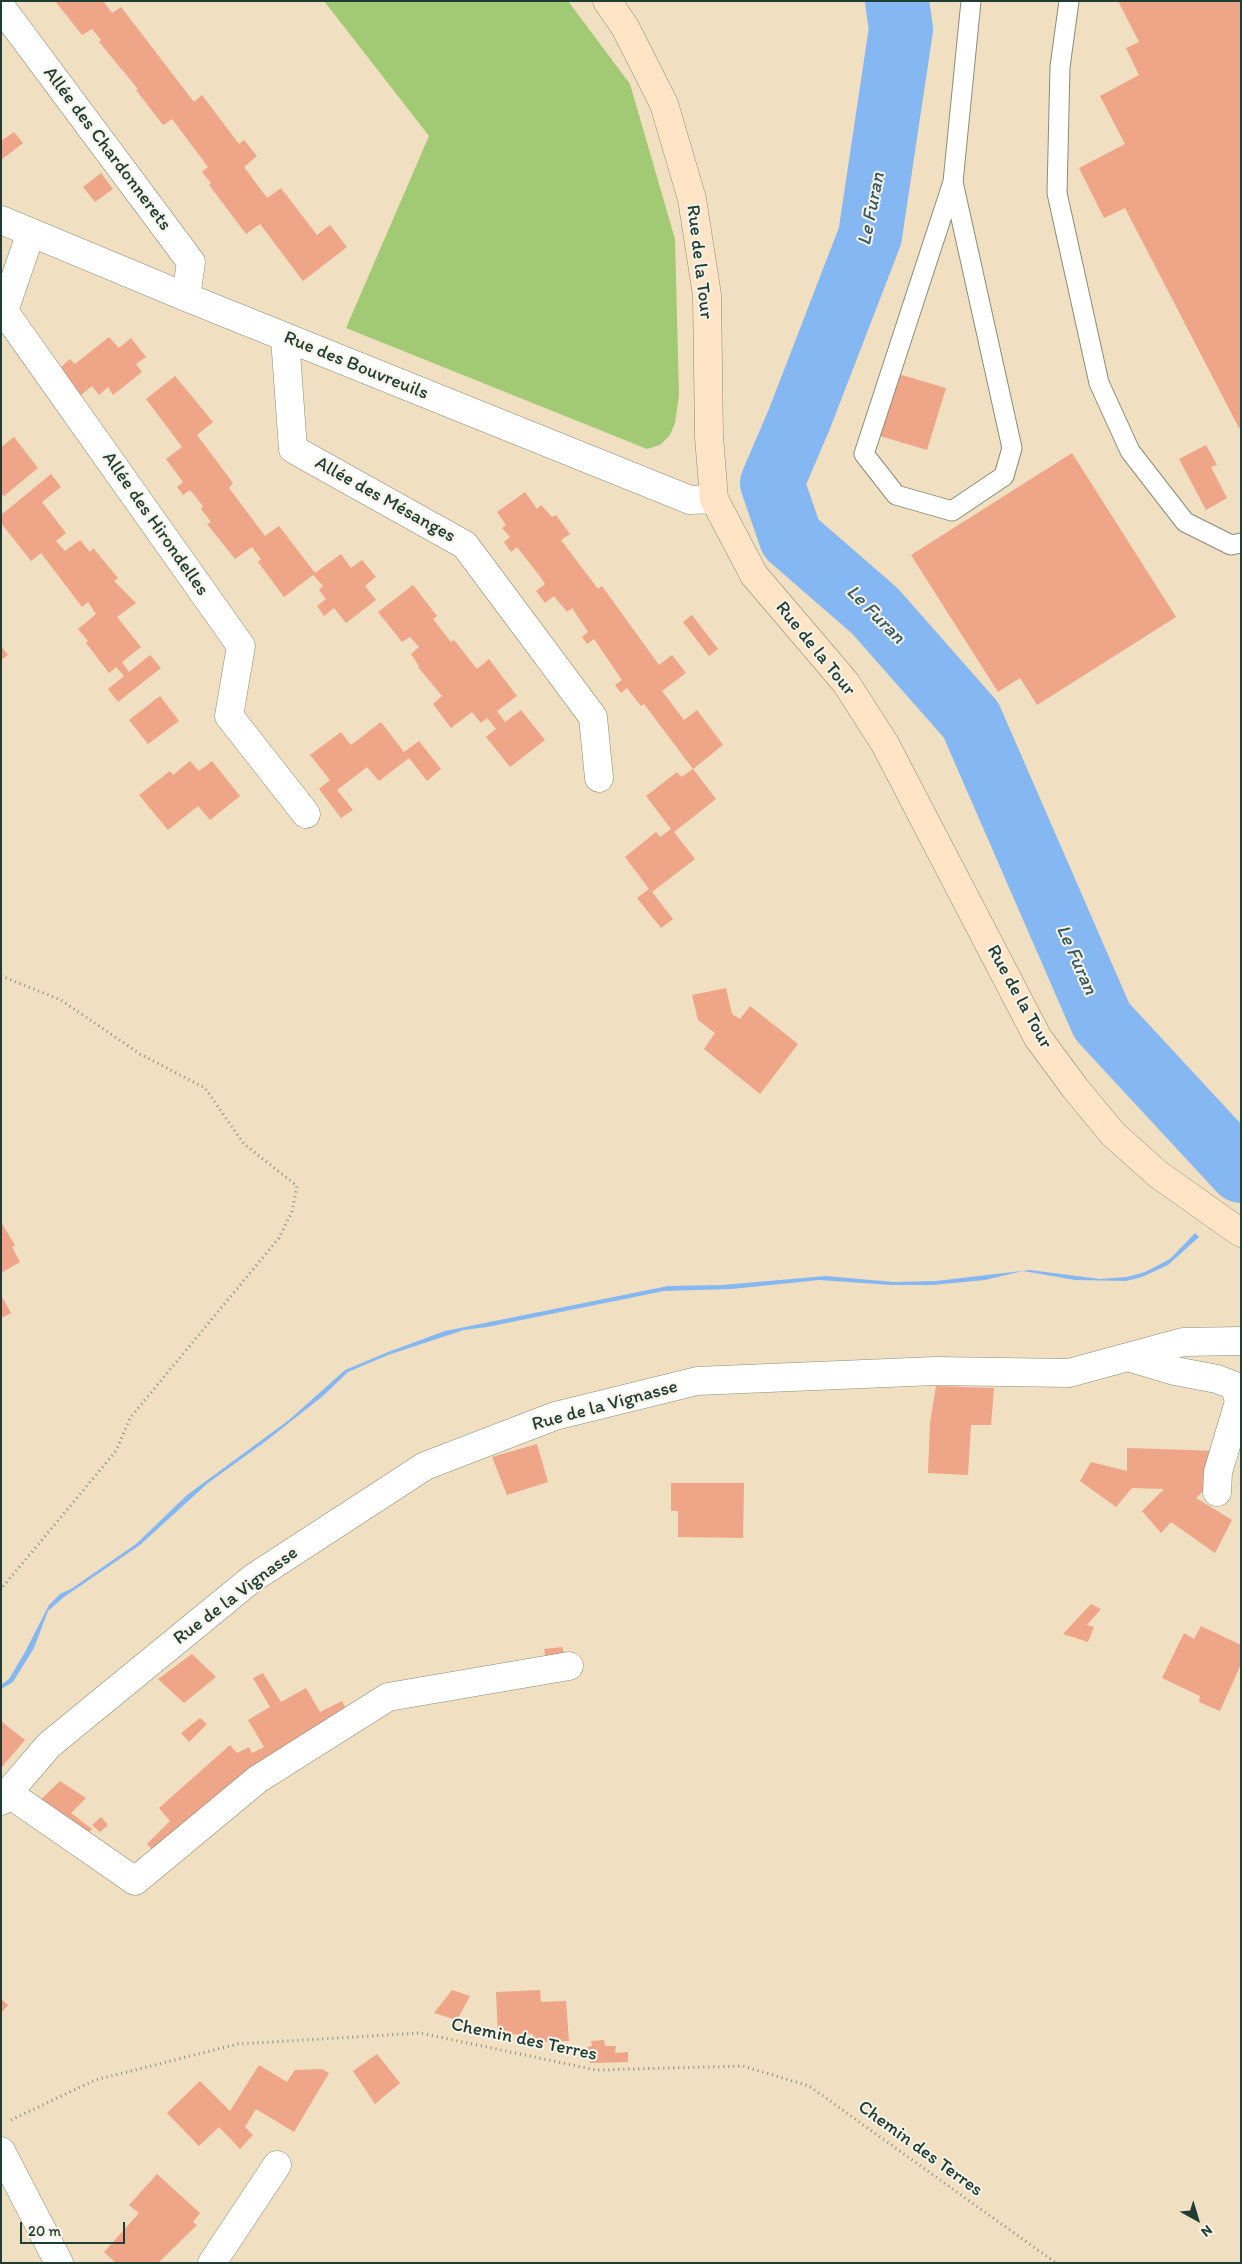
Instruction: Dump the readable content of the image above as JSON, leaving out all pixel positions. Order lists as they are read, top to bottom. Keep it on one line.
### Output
{"streets":{"street":["Allée des Chardonnerets","Rue de la Tour","Rue des Bouvreuils","Allée des Mésanges","Allée des Hirondelles","Rue de la Vignasse"],"path":["Chemin des Terres"]},"crossings":[["Allée des Chardonnerets","Rue des Bouvreuils"],["Rue de la Tour","Rue des Bouvreuils"],["Rue des Bouvreuils","Allée des Mésanges"],["Rue des Bouvreuils","Allée des Hirondelles"]],"water":["Le Furan"],"scale_bar":"20 m","north":"bottom right"}
